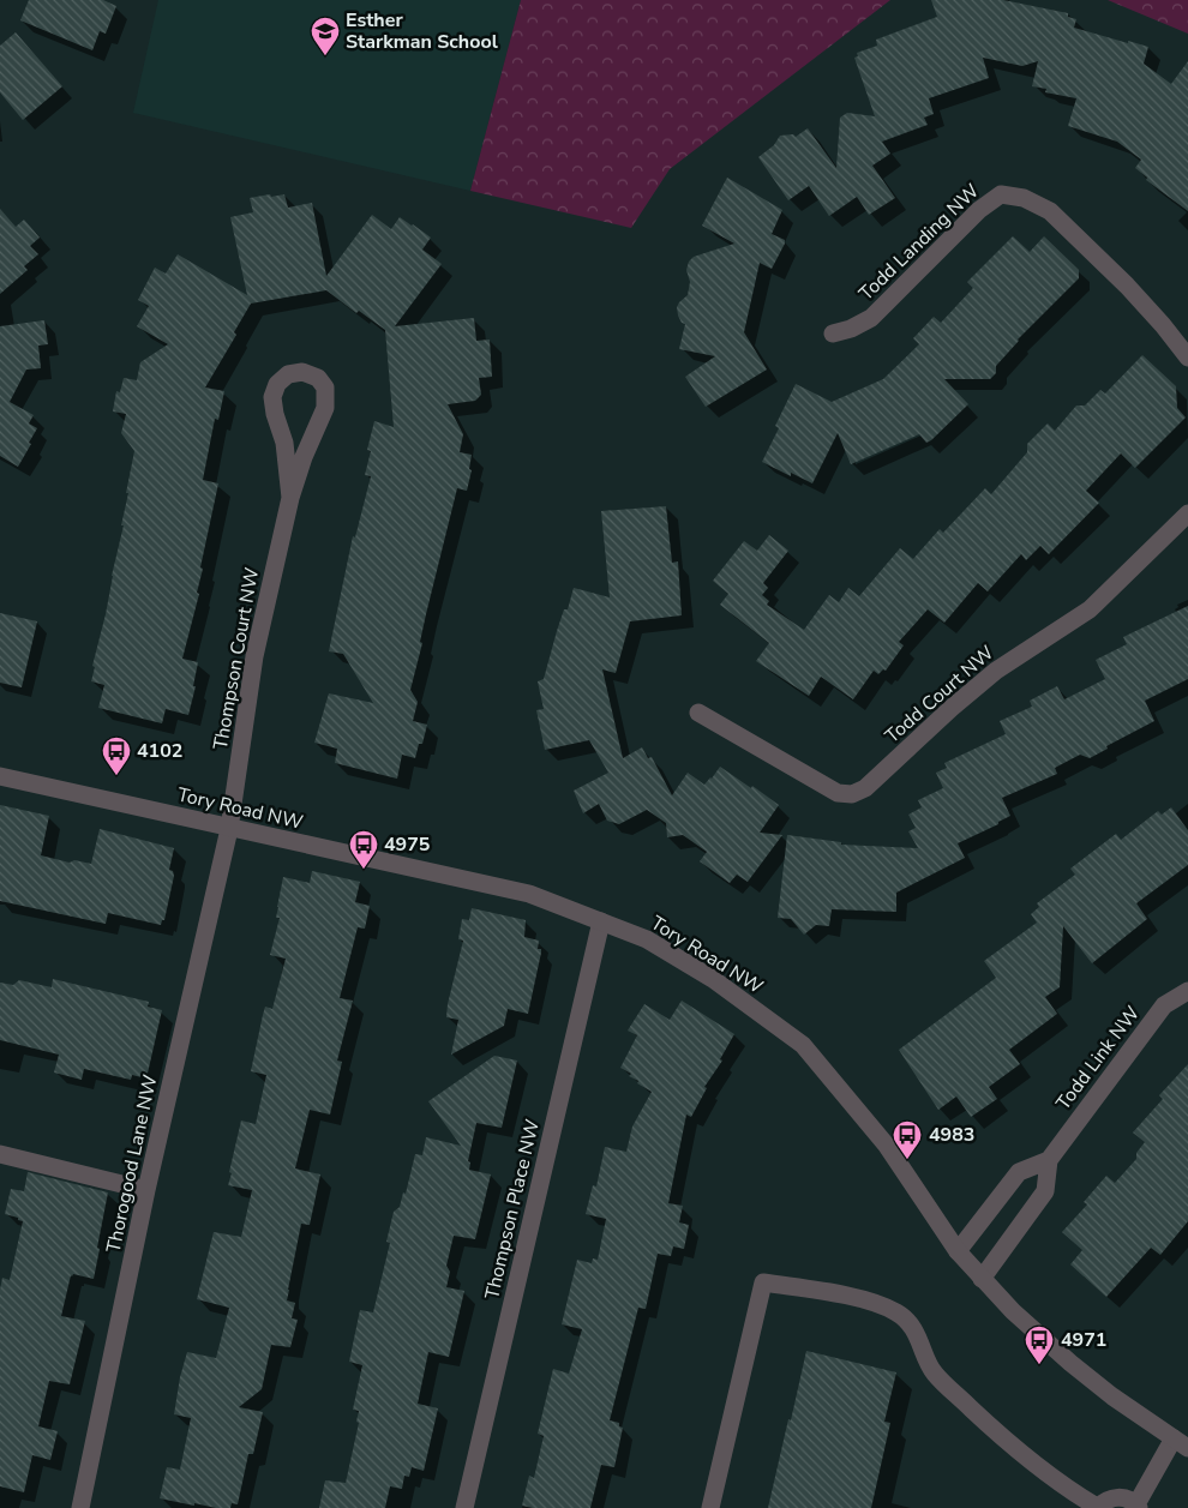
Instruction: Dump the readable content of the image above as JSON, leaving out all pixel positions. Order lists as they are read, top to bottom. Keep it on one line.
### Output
{"streets":{"street":["Todd Landing NW","Thompson Court NW","Todd Court NW","Tory Road NW","Todd Link NW","Thorogood Lane NW","Thompson Place NW"]},"crossings":[["Thompson Court NW","Tory Road NW"],["Thompson Court NW","Thorogood Lane NW"],["Tory Road NW","Todd Link NW"],["Tory Road NW","Thorogood Lane NW"],["Tory Road NW","Thompson Place NW"]],"places":{"school or university":["Esther Starkman School"],"bus stop":["4102","4975","4983","4971"]}}
